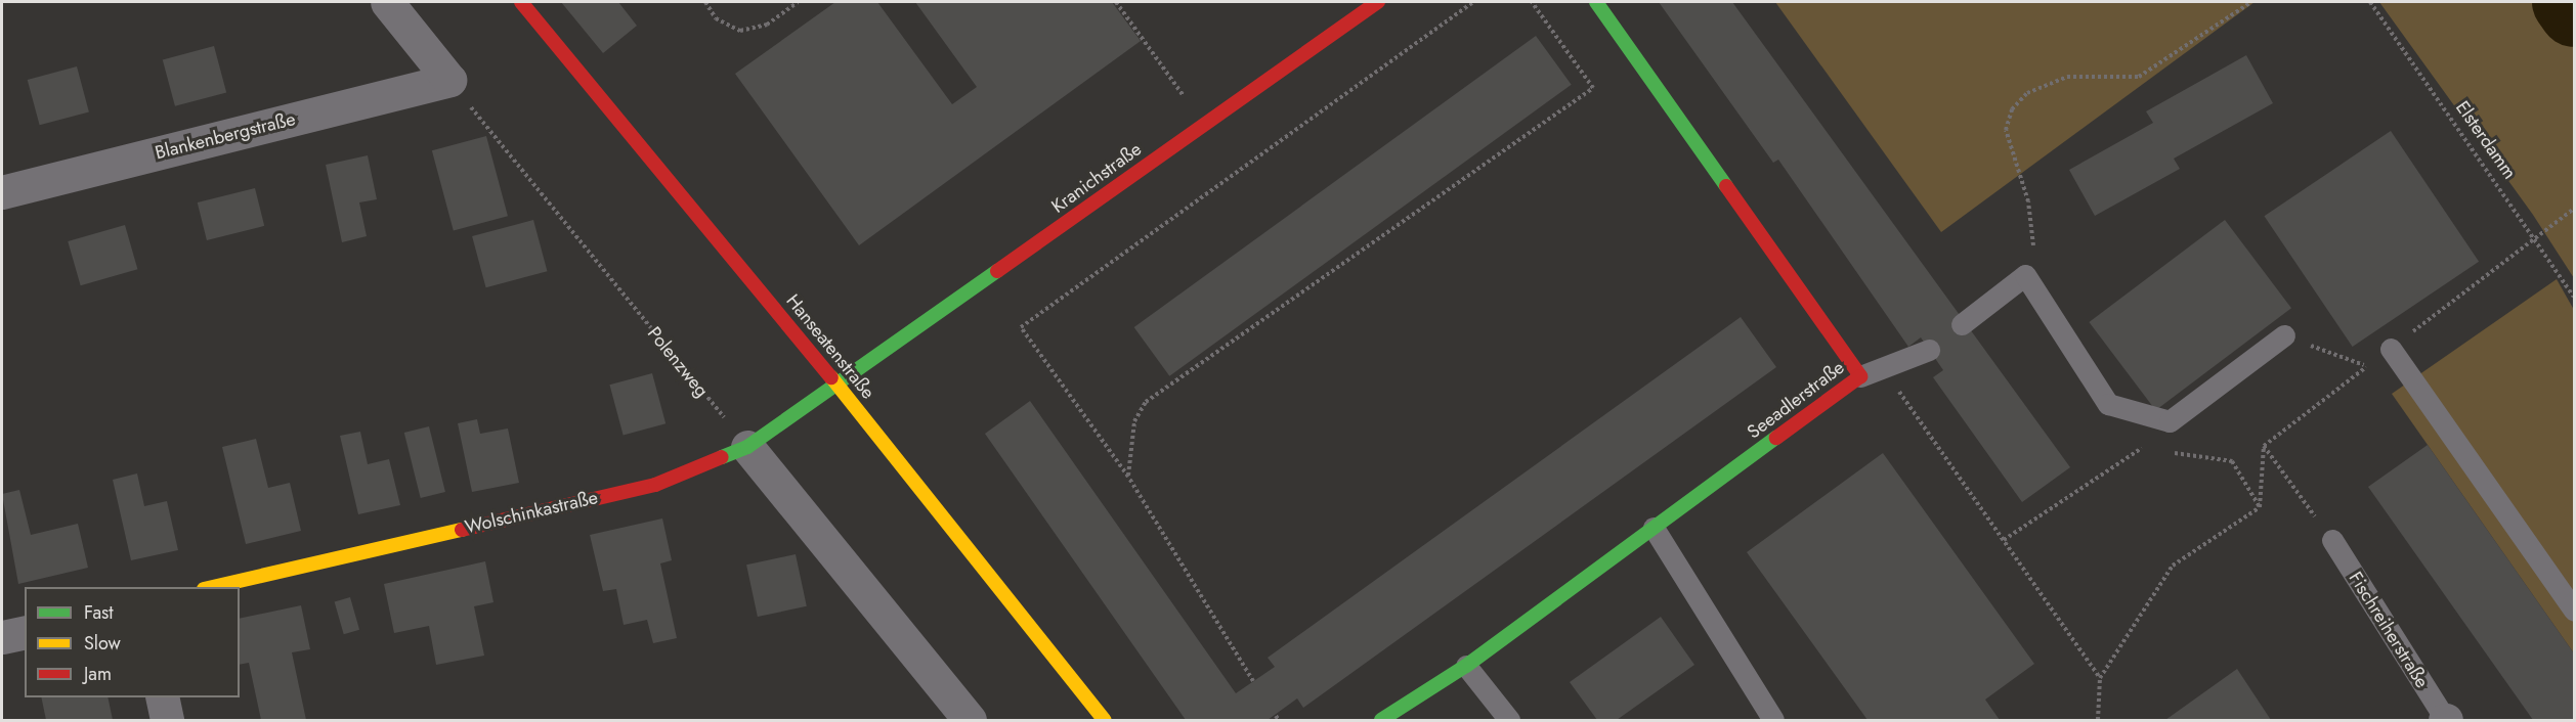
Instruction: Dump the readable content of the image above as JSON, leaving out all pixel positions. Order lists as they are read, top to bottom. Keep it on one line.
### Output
{"streets":{"street":["Blankenbergstraße","Kranichstraße","Hanseatenstraße","Seeadlerstraße","Wolschinkastraße"],"lane":["Fischreiherstraße"],"path":["Elsterdamm","Polenzweg"]},"crossings":[["Blankenbergstraße","Polenzweg"],["Kranichstraße","Hanseatenstraße"],["Kranichstraße","Wolschinkastraße"],["Hanseatenstraße","Wolschinkastraße"],["Polenzweg","Wolschinkastraße"]],"legend":["Fast","Slow","Jam"]}
